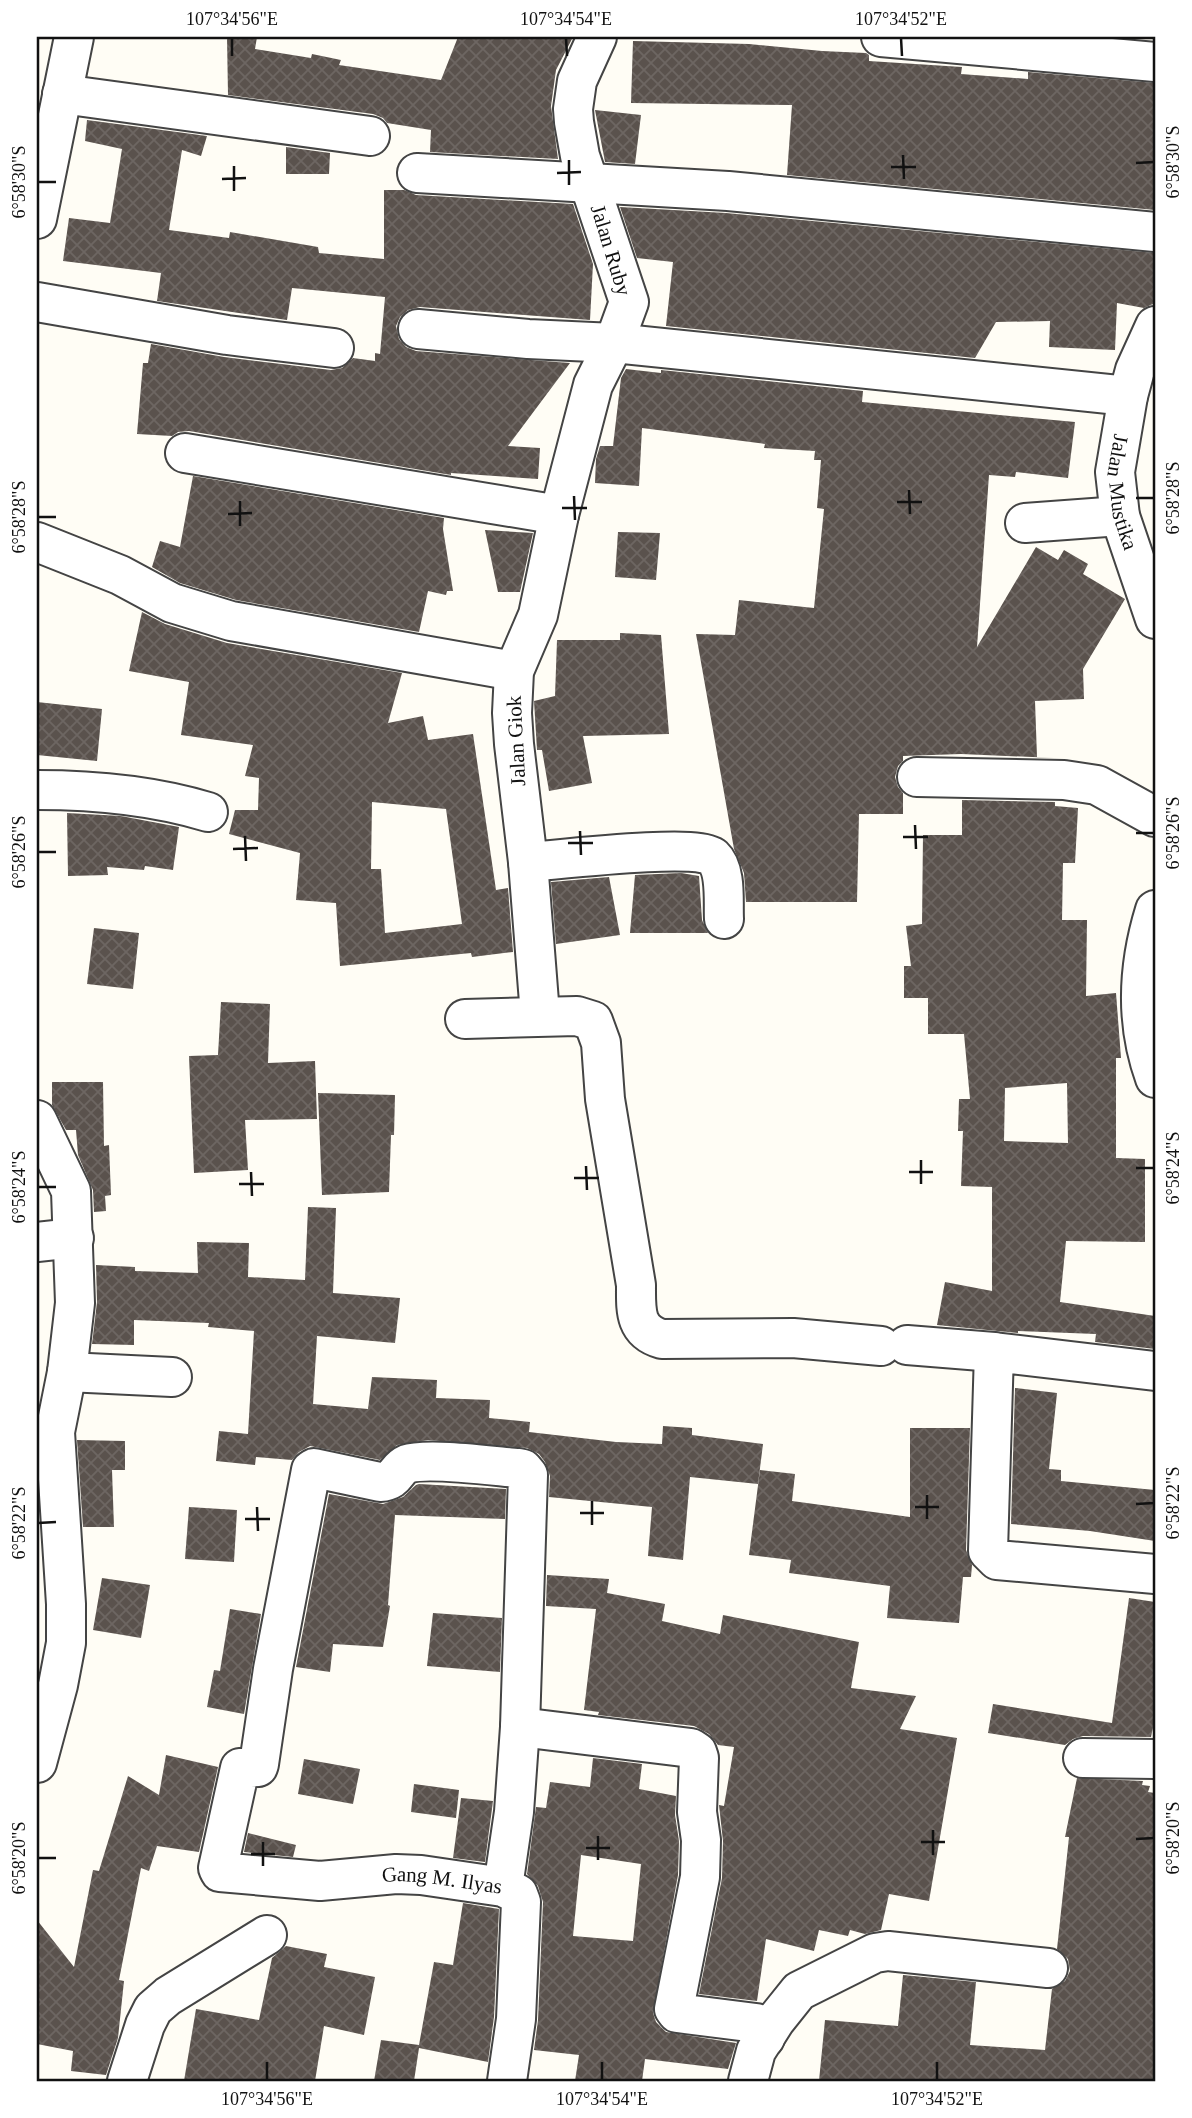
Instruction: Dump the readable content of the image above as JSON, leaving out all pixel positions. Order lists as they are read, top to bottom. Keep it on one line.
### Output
{"streets":{"street":["Jalan Ruby","Jalan Mustika","Jalan Giok","Gang M. Ilyas"]},"crossings":[["Jalan Ruby","Jalan Giok"]],"coordinates":["107°34'56\"E","107°34'54\"E","107°34'52\"E","6°58'30\"S","6°58'28\"S","6°58'26\"S","6°58'24\"S","6°58'22\"S","6°58'20\"S"]}
